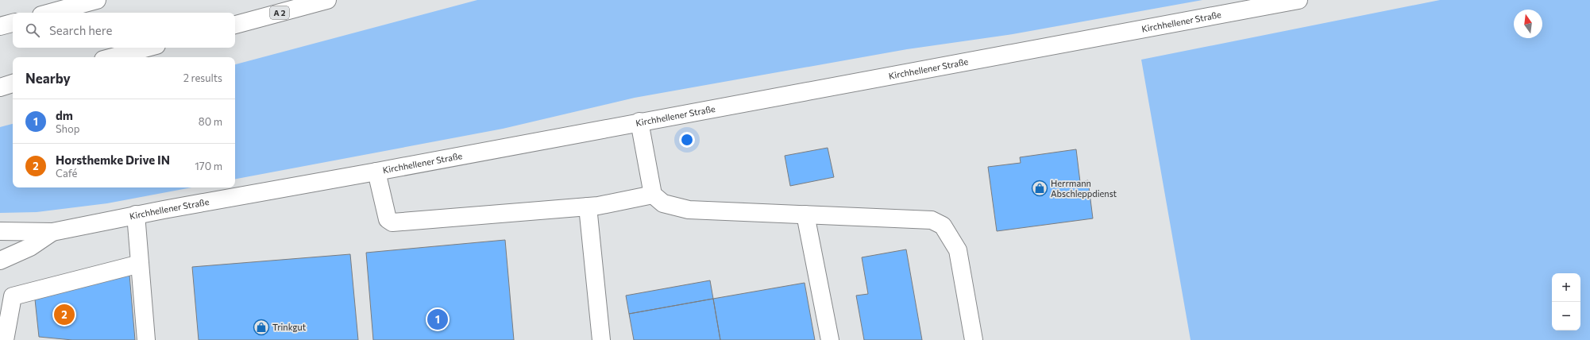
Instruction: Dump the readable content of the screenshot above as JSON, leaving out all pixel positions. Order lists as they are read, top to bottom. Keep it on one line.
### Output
{"streets":{"main road":["A 2","Kirchhellener Straße"]},"places":{"shop":["Herrmann Abschleppdienst","Trinkgut"]},"north":"top","page":{"search":"Search here","heading":["Nearby","2 results"],"list":[{"mark":"1","name":"dm","note":"Shop","value":"80 m"},{"mark":"2","name":"Horsthemke Drive IN","note":"Café","value":"170 m"}],"map_buttons":["+","−"],"pins":["2","1"]}}
